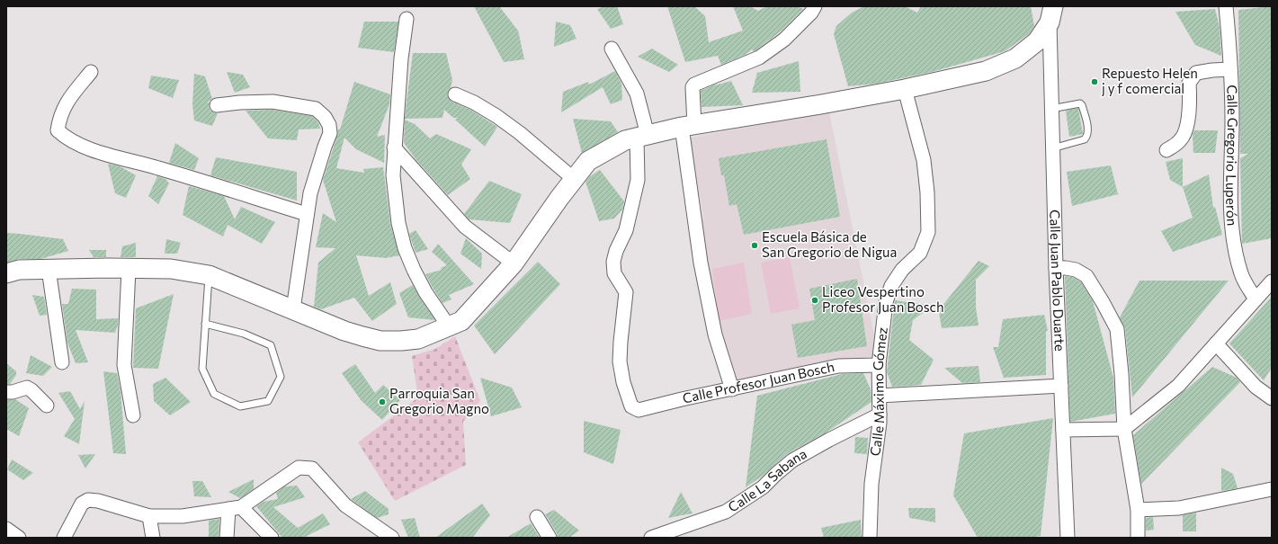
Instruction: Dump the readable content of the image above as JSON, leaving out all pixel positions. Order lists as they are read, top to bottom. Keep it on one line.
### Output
{"streets":{"street":["Calle Gregorio Luperón","Calle Juan Pablo Duarte","Calle Profesor Juan Bosch","Calle Máximo Gómez","Calle La Sabana"]},"crossings":[["Calle Profesor Juan Bosch","Calle Máximo Gómez"],["Calle Máximo Gómez","Calle La Sabana"]],"places":["Repuesto Helen j y f comercial","Escuela Básica de San Gregorio de Nigua","Liceo Vespertino Profesor Juan Bosch","Parroquia San Gregorio Magno"]}
